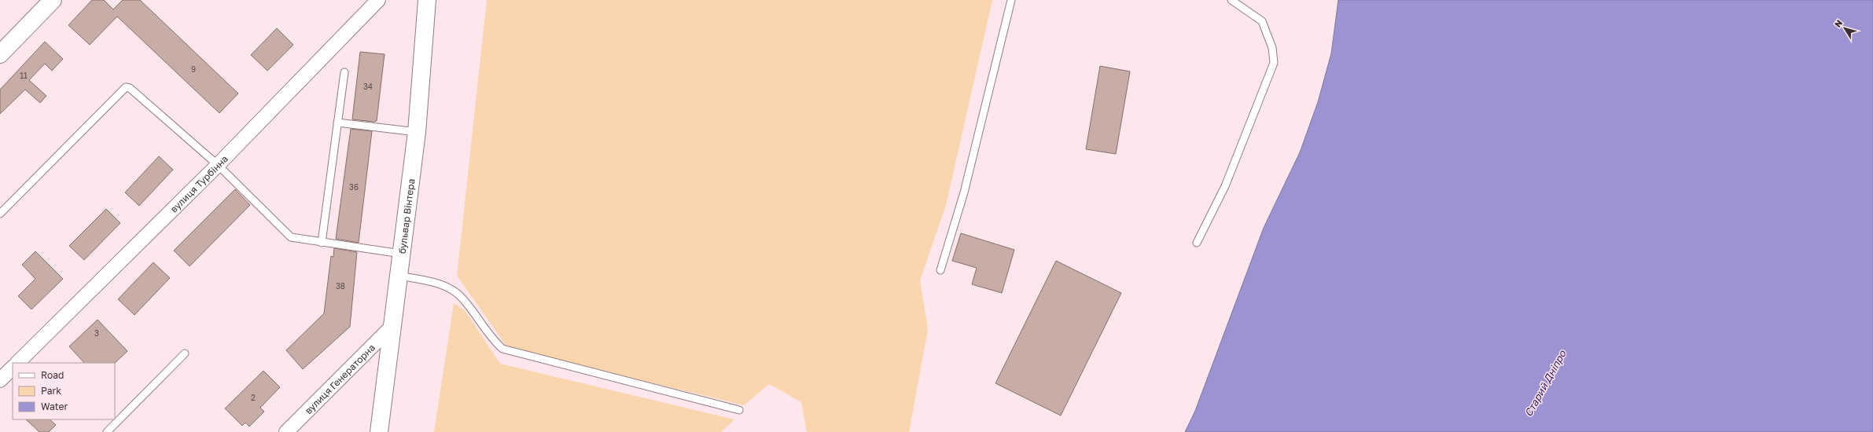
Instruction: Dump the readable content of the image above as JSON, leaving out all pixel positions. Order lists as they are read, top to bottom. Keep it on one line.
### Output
{"streets":{"street":["вулиця Турбінна","бульвар Вінтера","вулиця Генераторна"]},"crossings":[["бульвар Вінтера","вулиця Генераторна"]],"water":["Старий Дніпро"],"house_numbers":["9","11","34","36","38","3","2"],"legend":["Road","Park","Water"],"north":"top left"}
